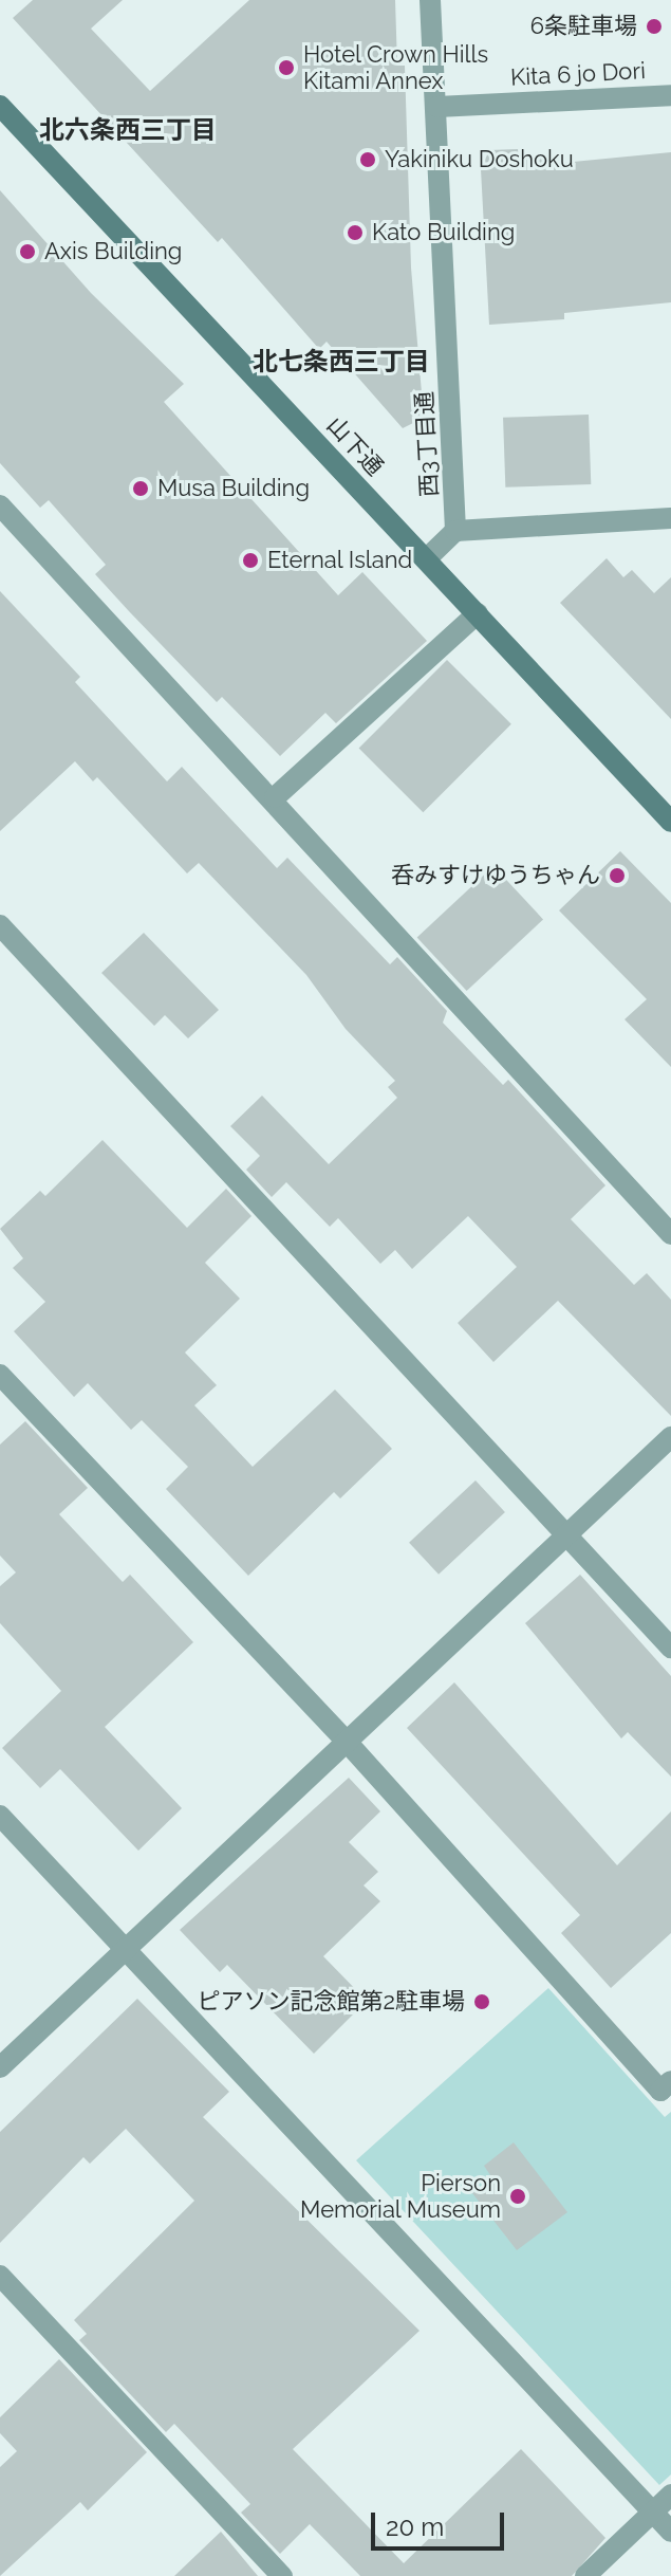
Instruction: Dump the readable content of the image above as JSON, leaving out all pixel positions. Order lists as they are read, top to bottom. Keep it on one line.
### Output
{"streets":{"street":["Kita 6 jo Dori","西3丁目通","山下通"]},"crossings":[["Kita 6 jo Dori","西3丁目通"]],"districts":["北六条西三丁目","北七条西三丁目"],"places":["6条駐車場","Hotel Crown Hills Kitami Annex","Yakiniku Doshoku","Kato Building","Axis Building","Musa Building","Eternal Island","呑みすけゆうちゃん","ピアソン記念館第2駐車場","Pierson Memorial Museum"],"scale_bar":"20 m"}
